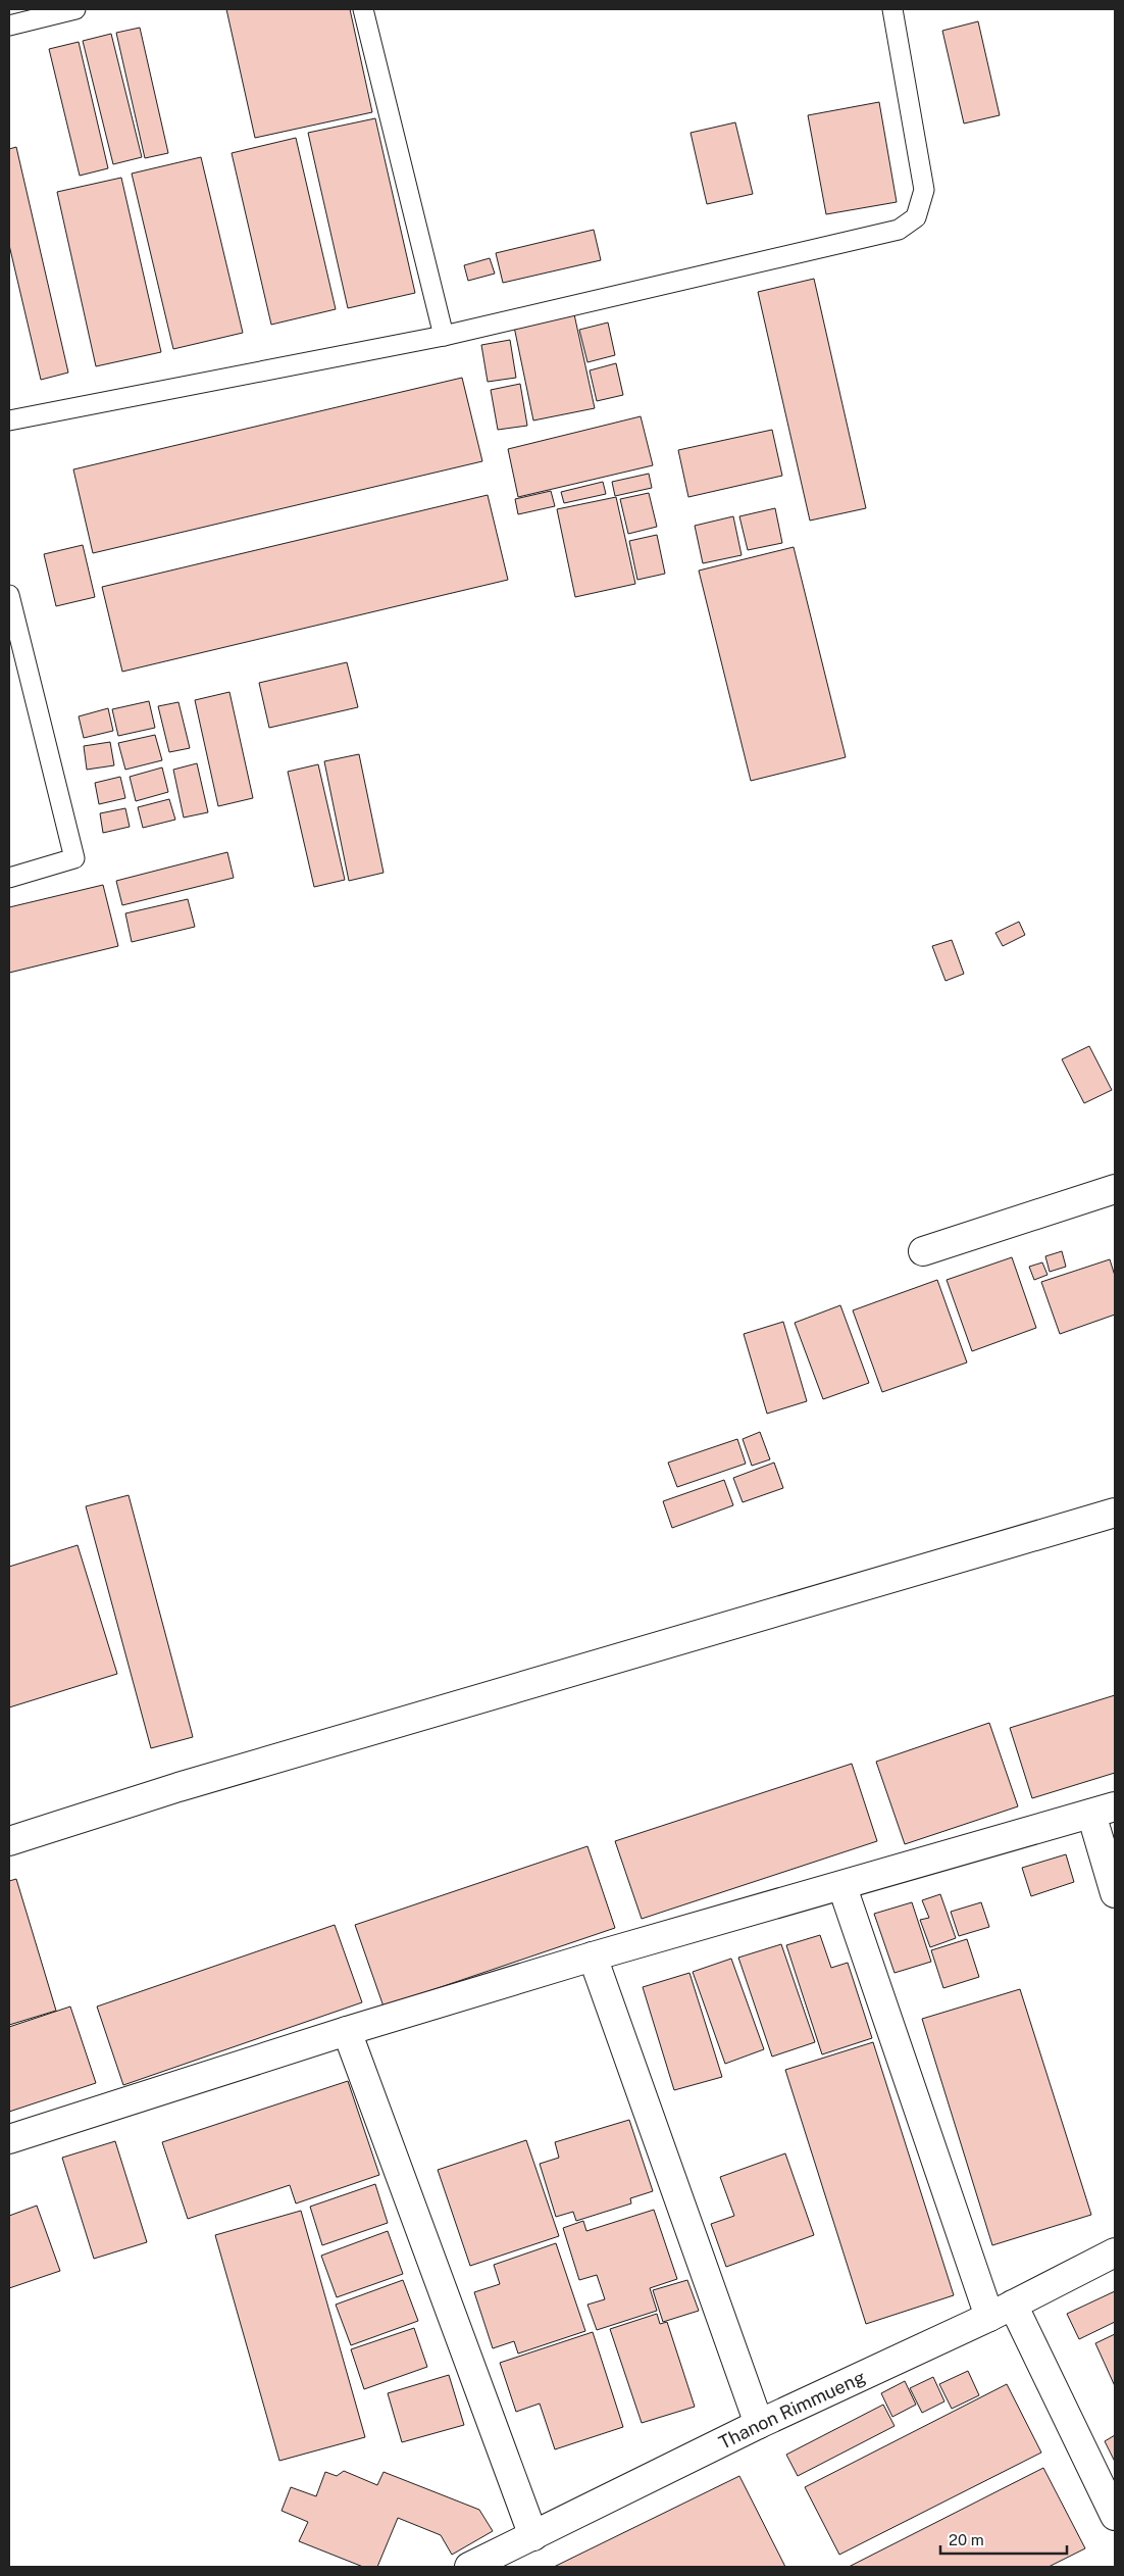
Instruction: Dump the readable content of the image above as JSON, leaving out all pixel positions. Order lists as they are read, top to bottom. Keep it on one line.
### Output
{"streets":{"street":["Thanon Rimmueng"]},"scale_bar":"20 m"}
